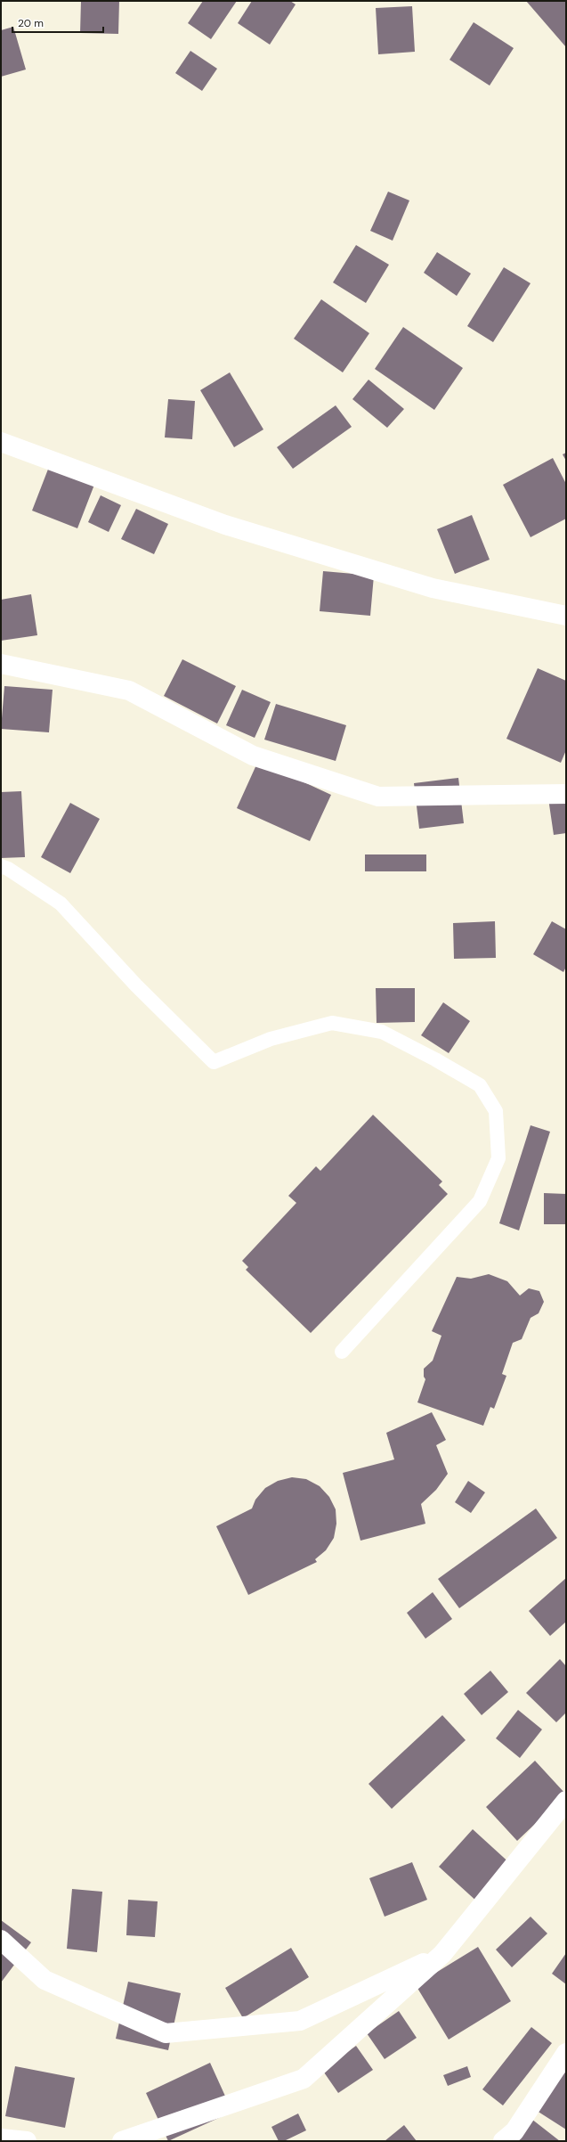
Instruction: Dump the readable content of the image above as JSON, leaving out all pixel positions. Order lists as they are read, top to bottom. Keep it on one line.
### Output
{"scale_bar":"20 m"}
